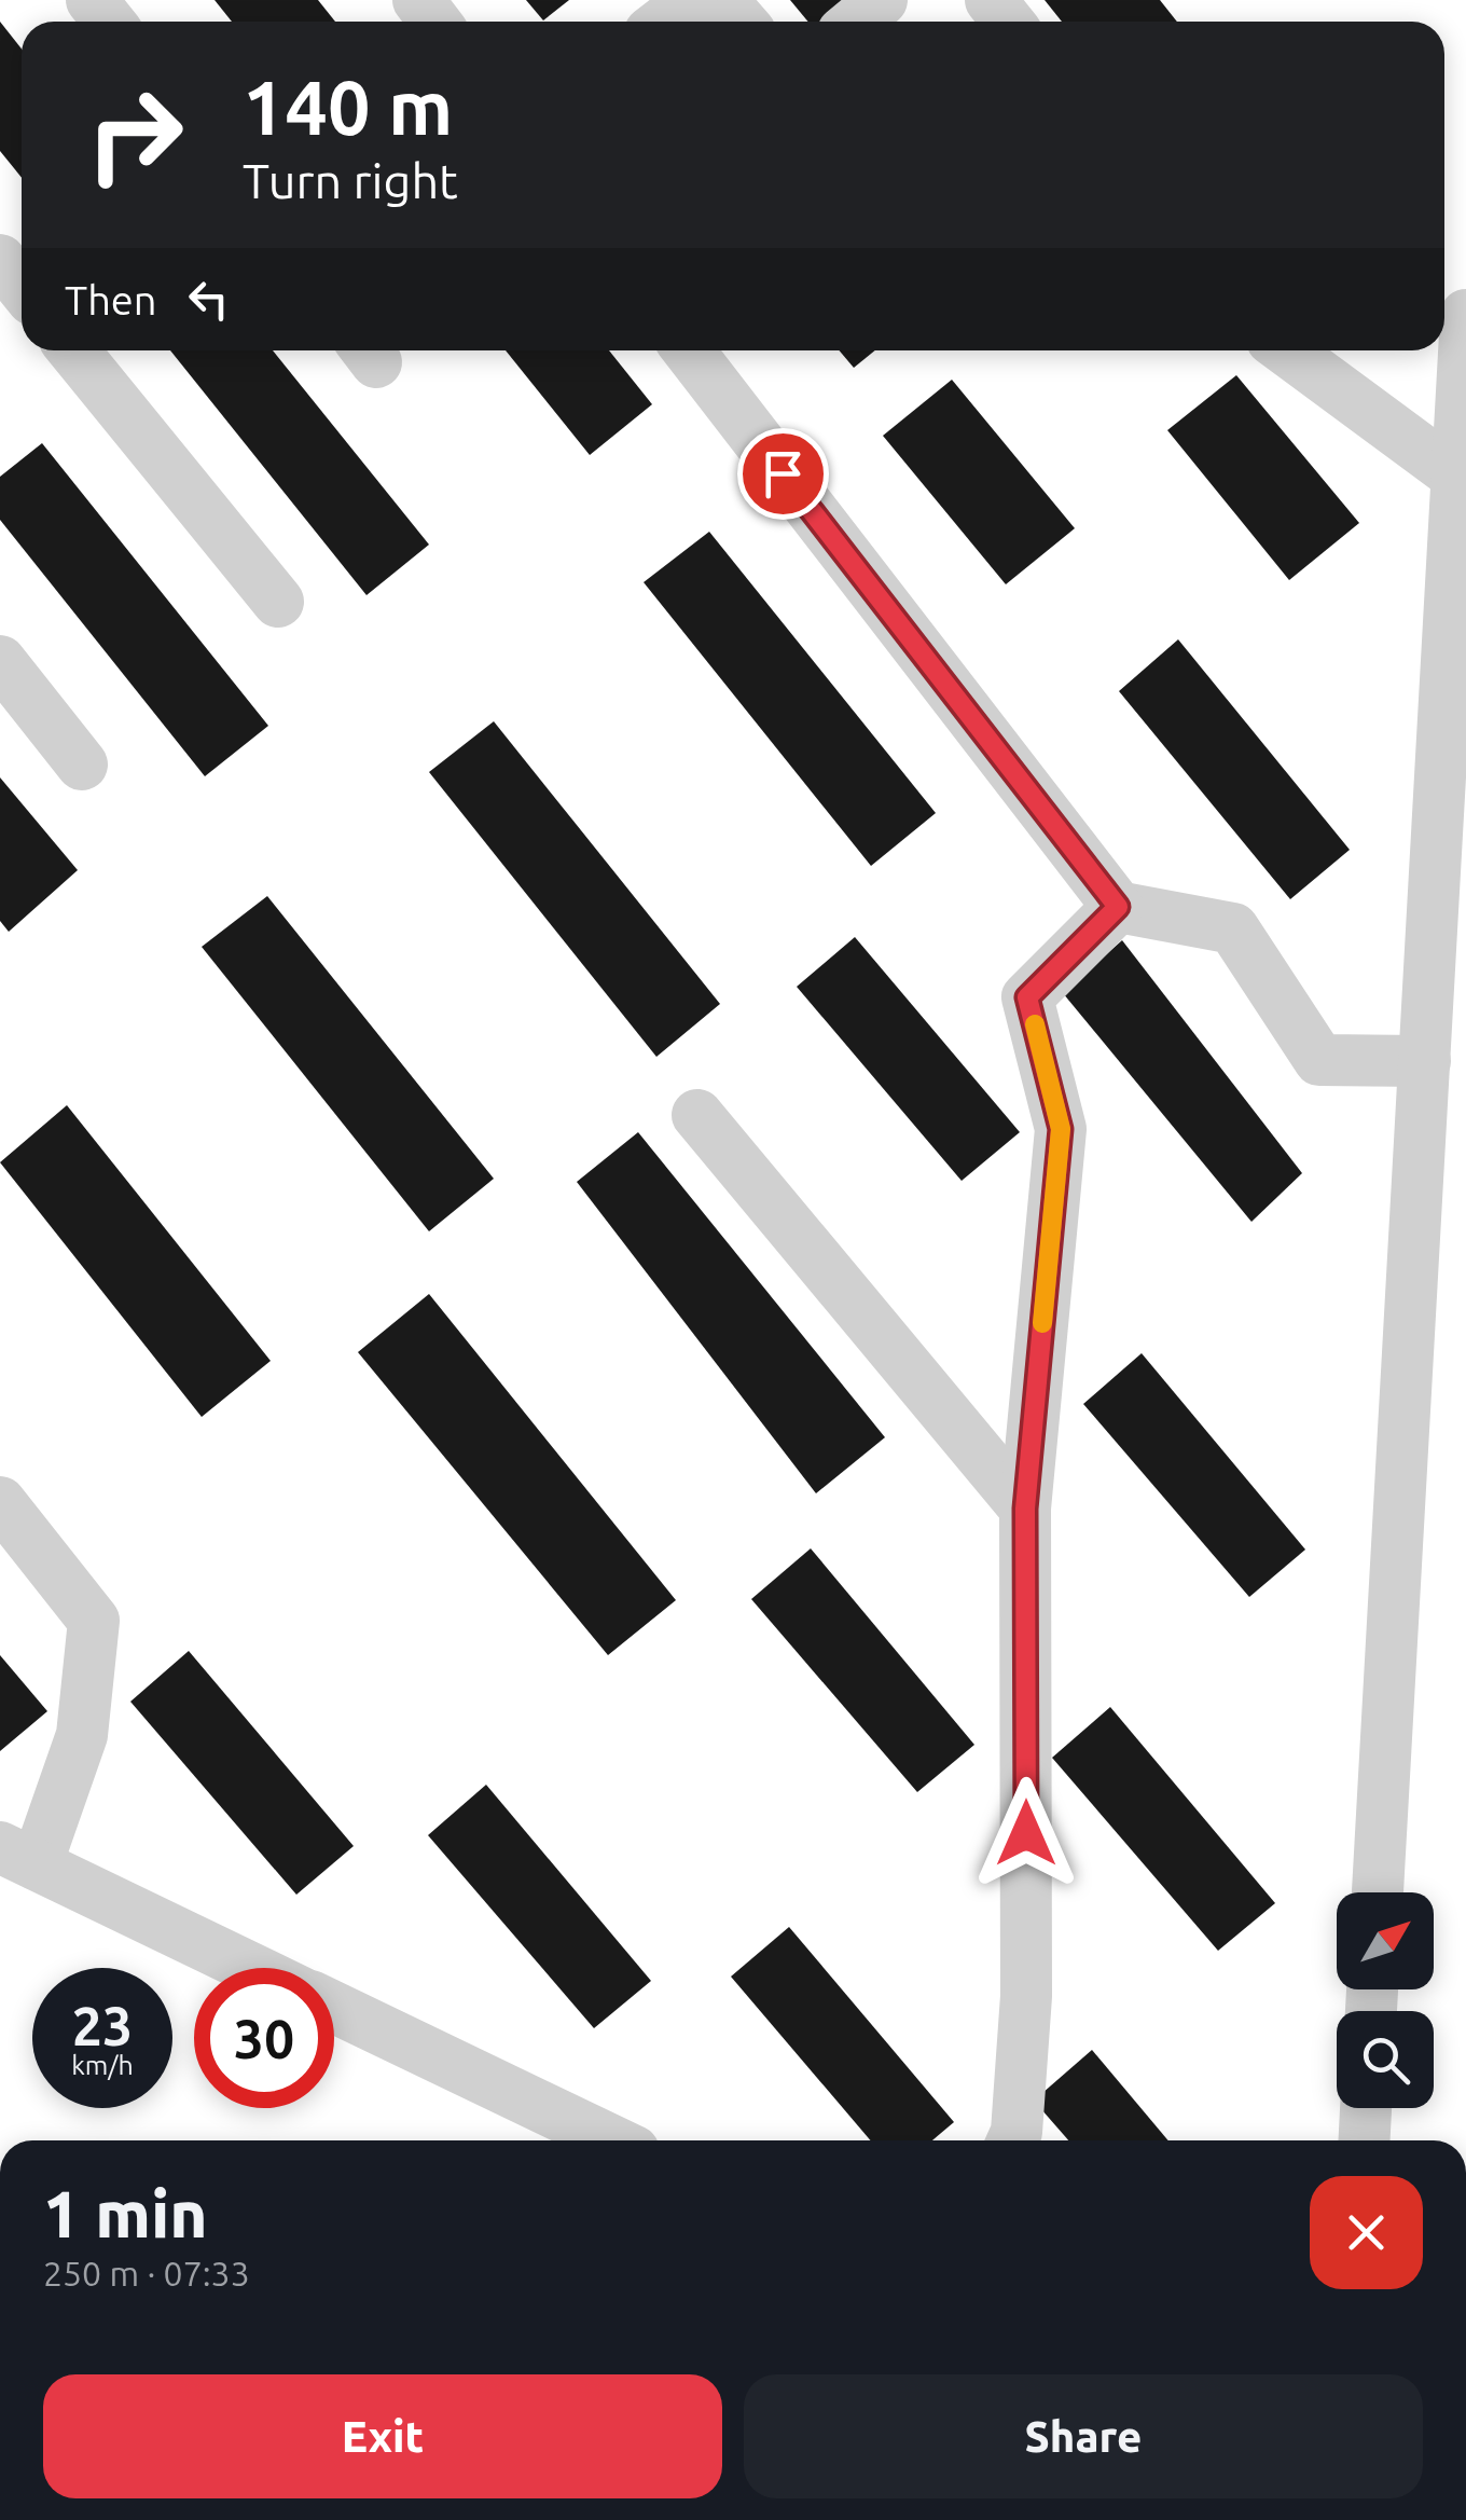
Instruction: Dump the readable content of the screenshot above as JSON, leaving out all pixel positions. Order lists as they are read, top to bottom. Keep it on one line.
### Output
{"north":"top right","page":{"turn":["140 m","Turn right"],"then":"Then","speed":"23 km/h","limit":"30","heading":["1 min","250 m · 07:33"],"buttons":["Exit","Share"]}}
